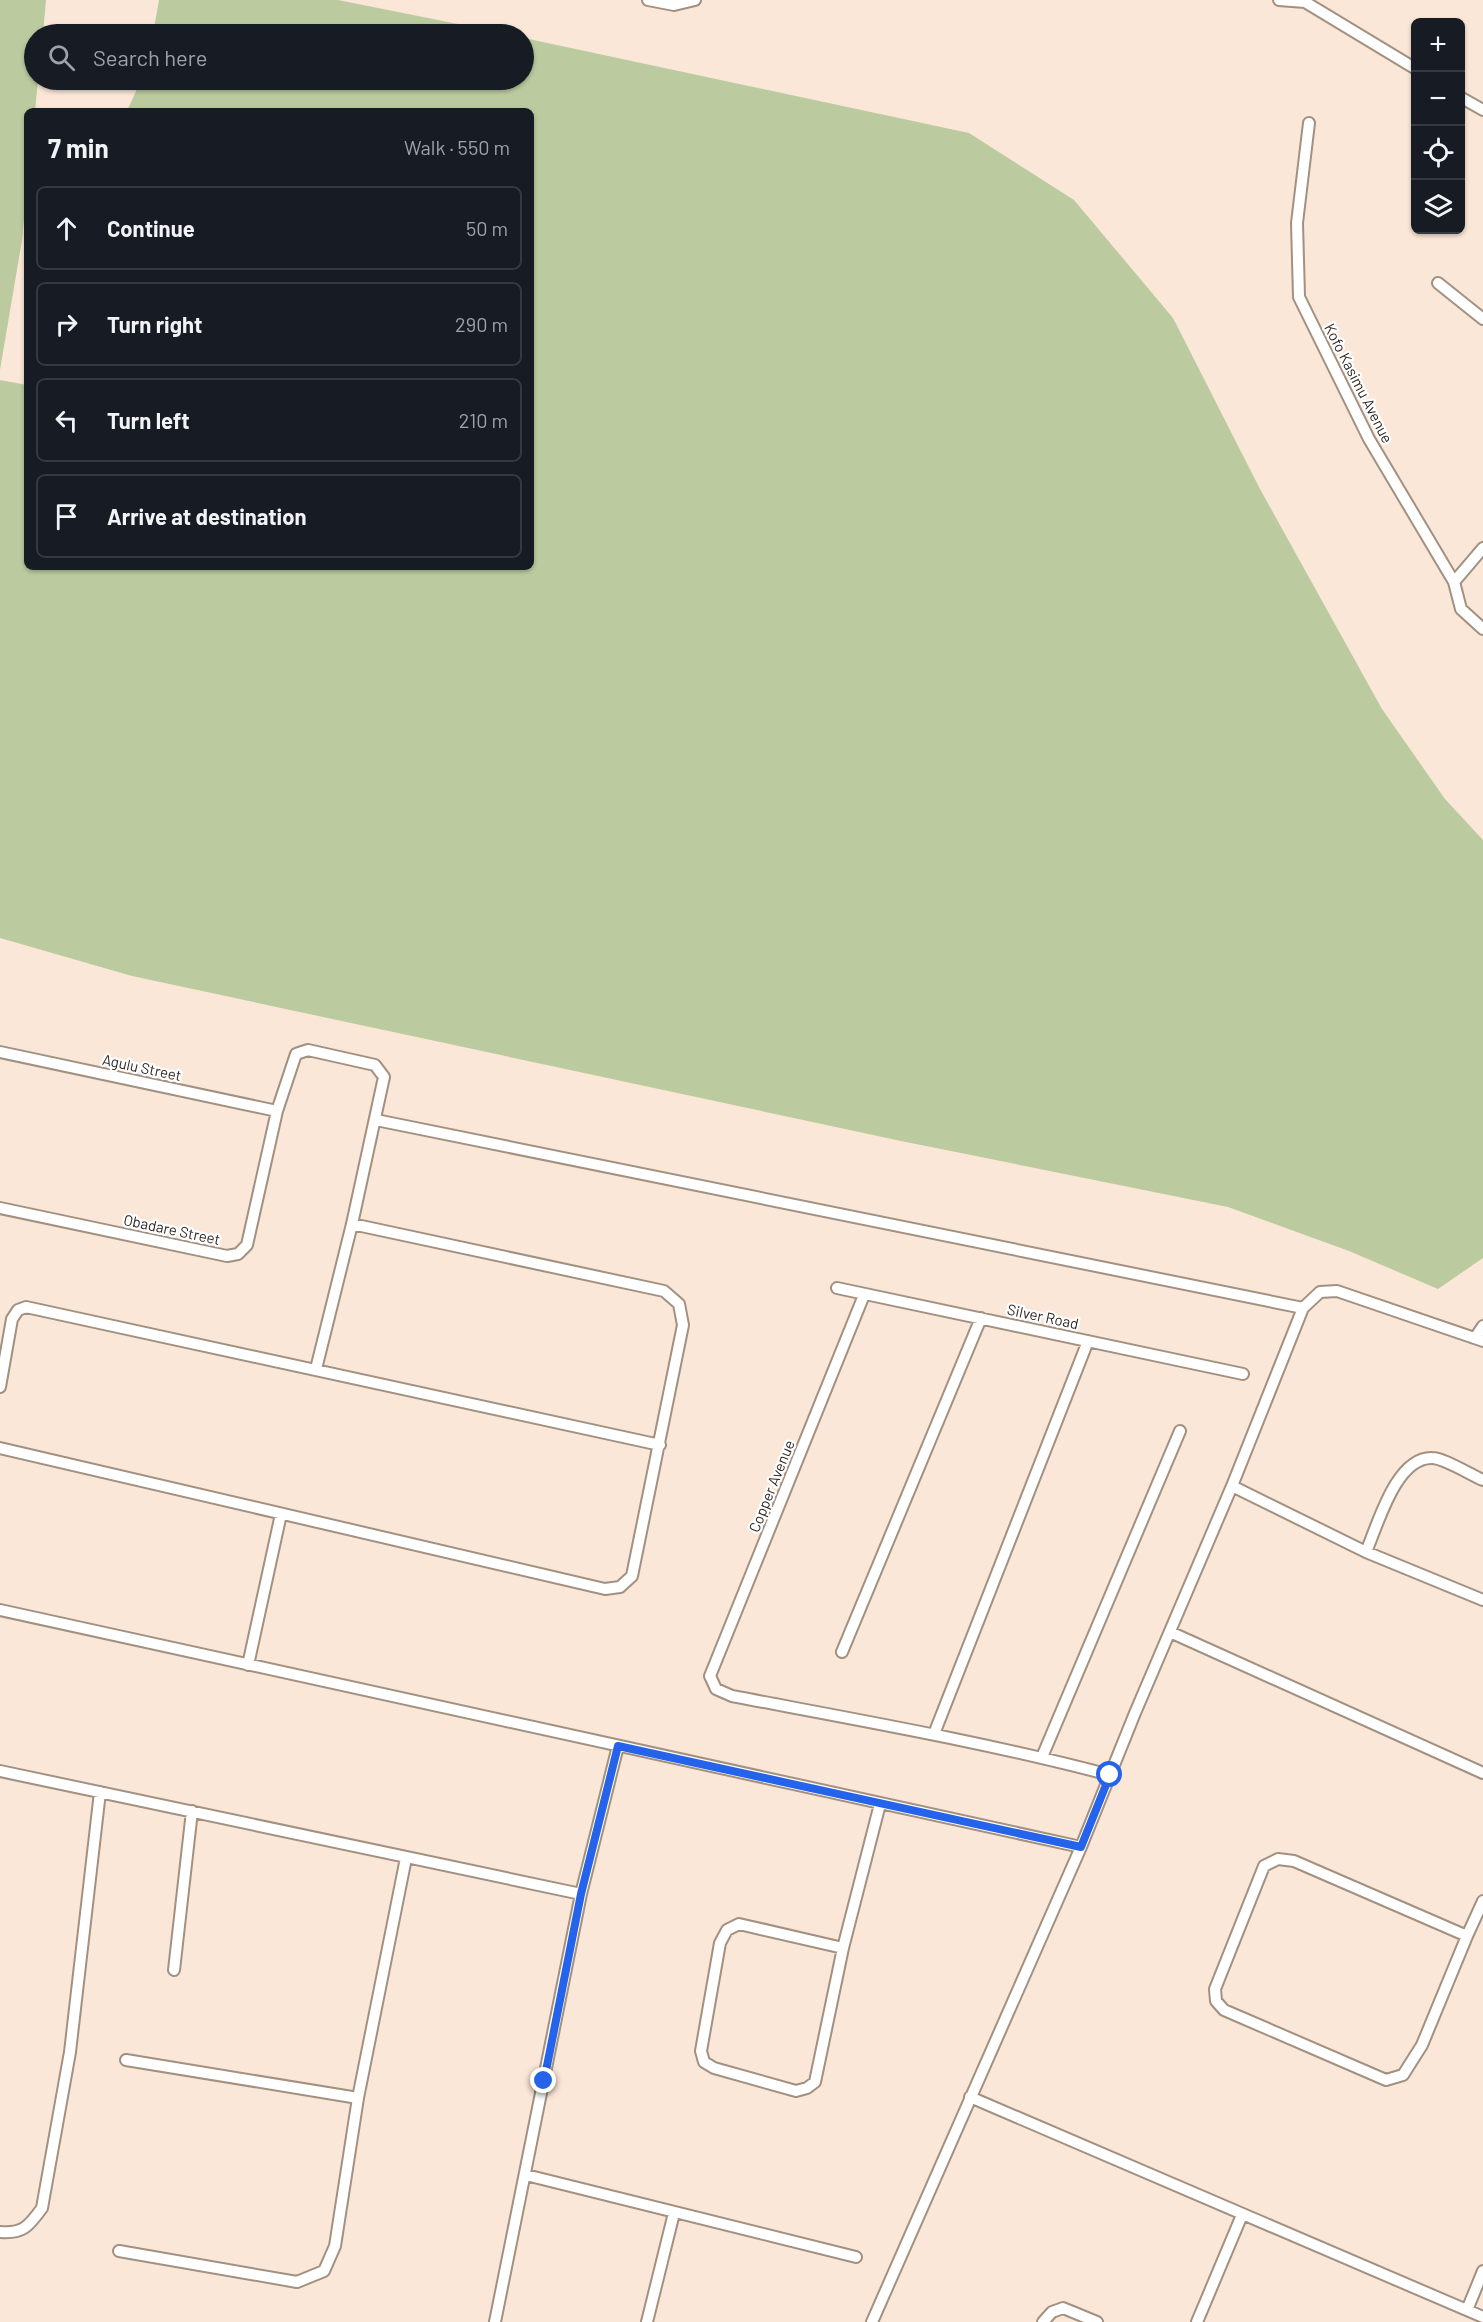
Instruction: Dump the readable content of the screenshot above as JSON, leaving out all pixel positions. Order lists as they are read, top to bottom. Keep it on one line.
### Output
{"streets":{"street":["Kofo Kasimu Avenue","Agulu Street","Obadare Street","Silver Road","Copper Avenue"]},"crossings":[["Agulu Street","Obadare Street"],["Silver Road","Copper Avenue"]],"page":{"map_buttons":["+","−"],"search":"Search here","heading":["7 min","Walk · 550 m"],"list":[["Continue","50 m"],["Turn right","290 m"],["Turn left","210 m"],"Arrive at destination"]}}
